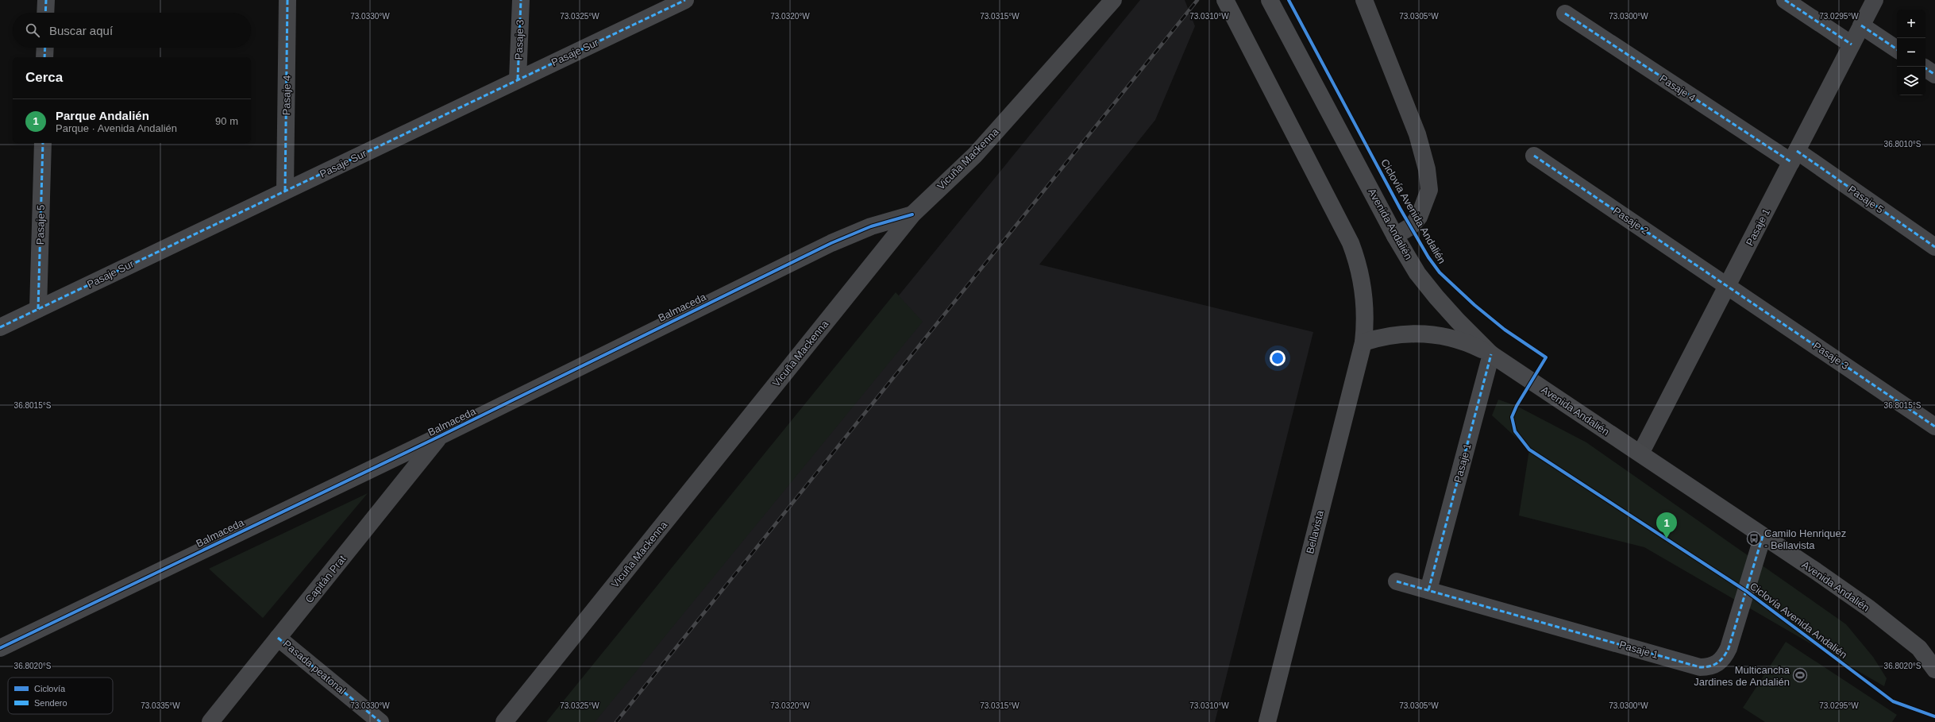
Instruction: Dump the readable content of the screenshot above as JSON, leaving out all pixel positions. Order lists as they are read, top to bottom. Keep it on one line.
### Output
{"streets":{"main road":["Avenida Andalién","Bellavista"],"street":["Pasaje 3","Pasaje Sur","Pasaje 4","Vicuña Mackenna","Pasaje 5","Pasaje 2","Pasaje 1","Balmaceda","Capitán Prat","Pasada peatonal"],"cycle path":["Ciclovía Avenida Andalién"]},"crossings":[["Pasaje 3","Pasaje Sur"],["Pasaje 3","Pasaje 2"],["Pasaje 3","Pasaje 1"],["Pasaje Sur","Pasaje 4"],["Pasaje Sur","Pasaje 5"],["Pasaje 4","Pasaje 5"],["Pasaje 4","Pasaje 1"],["Vicuña Mackenna","Balmaceda"],["Pasaje 5","Pasaje 1"],["Pasaje 2","Pasaje 1"],["Avenida Andalién","Pasaje 1"],["Balmaceda","Capitán Prat"],["Capitán Prat","Pasada peatonal"]],"places":{"bus stop":["Camilo Henriquez - Bellavista"],"sports":["Multicancha Jardines de Andalién"]},"legend":["Ciclovía","Sendero"],"page":{"map_buttons":["+","−"],"search":"Buscar aquí","heading":"Cerca","list":[{"mark":"1","name":"Parque Andalién","note":"Parque · Avenida Andalién","value":"90 m"}],"pins":"1"},"coordinates":["73.0330°W","73.0325°W","73.0320°W","73.0315°W","73.0310°W","73.0305°W","73.0300°W","73.0295°W","36.8010°S","36.8015°S","36.8020°S","73.0335°W"]}
